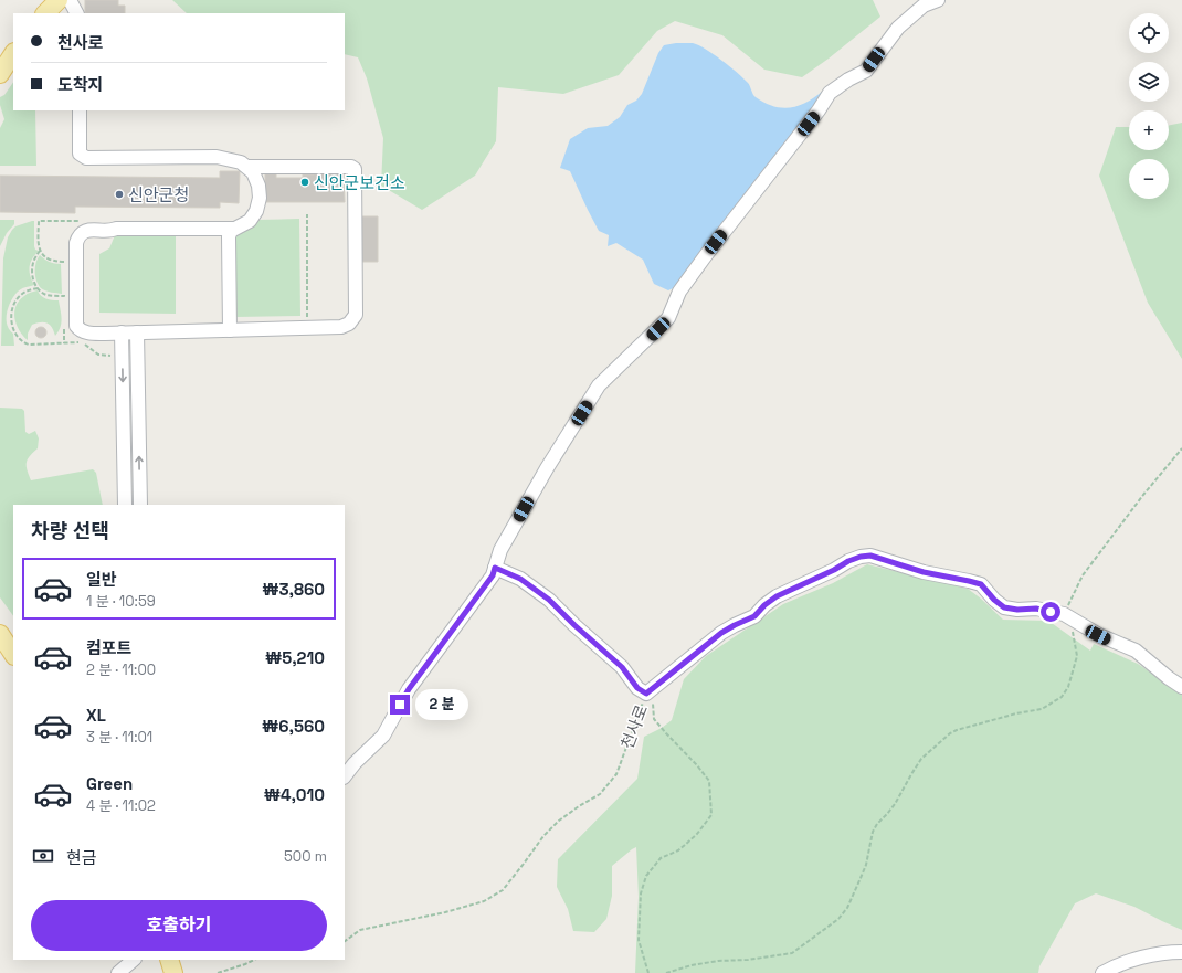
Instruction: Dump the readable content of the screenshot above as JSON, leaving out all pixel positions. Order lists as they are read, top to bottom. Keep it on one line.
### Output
{"streets":{"street":["천사로"]},"places":["신안군보건소","신안군청"],"page":{"map_buttons":["+","−"],"banner":["천사로","도착지"],"heading":"차량 선택","list":[{"name":"일반","note":"1 분 · 10:59","value":"₩3,860"},{"name":"컴포트","note":"2 분 · 11:00","value":"₩5,210"},{"name":"XL","note":"3 분 · 11:01","value":"₩6,560"},{"name":"Green","note":"4 분 · 11:02","value":"₩4,010"}],"bubble":"2 분","pay":["현금","500 m"],"buttons":"호출하기"}}
